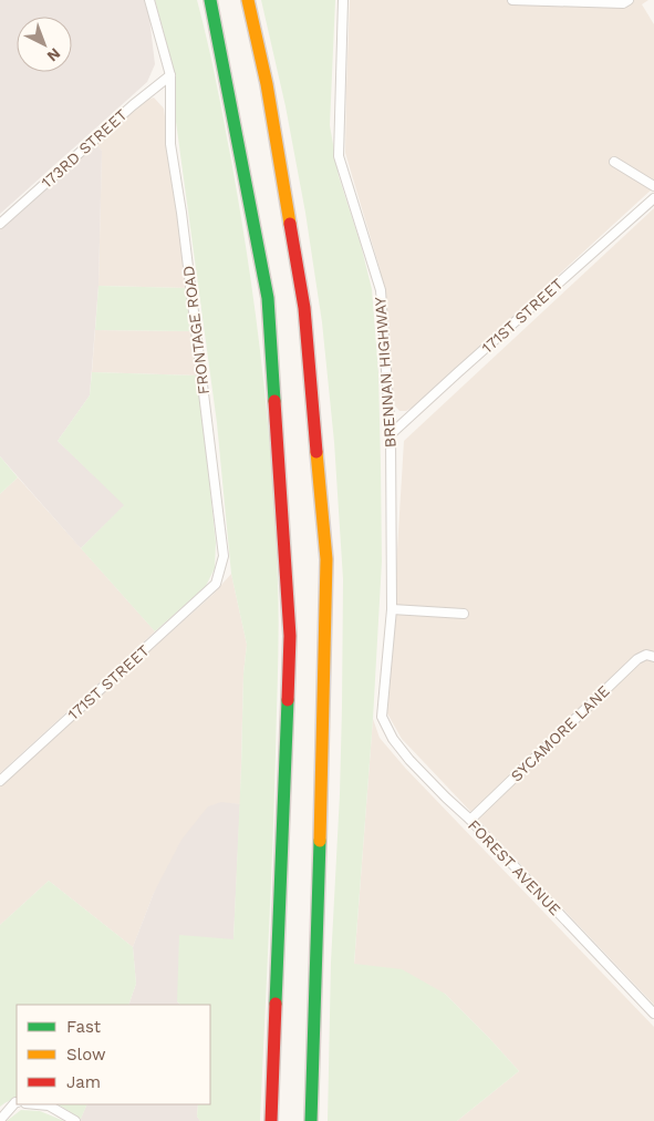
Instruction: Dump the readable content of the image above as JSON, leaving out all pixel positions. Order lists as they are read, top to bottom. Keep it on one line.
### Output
{"streets":{"street":["173RD STREET","171ST STREET","FRONTAGE ROAD","BRENNAN HIGHWAY","SYCAMORE LANE","FOREST AVENUE"]},"crossings":[["173RD STREET","FRONTAGE ROAD"],["171ST STREET","FRONTAGE ROAD"],["171ST STREET","BRENNAN HIGHWAY"],["BRENNAN HIGHWAY","FOREST AVENUE"],["SYCAMORE LANE","FOREST AVENUE"]],"legend":["Fast","Slow","Jam"],"north":"bottom right"}
